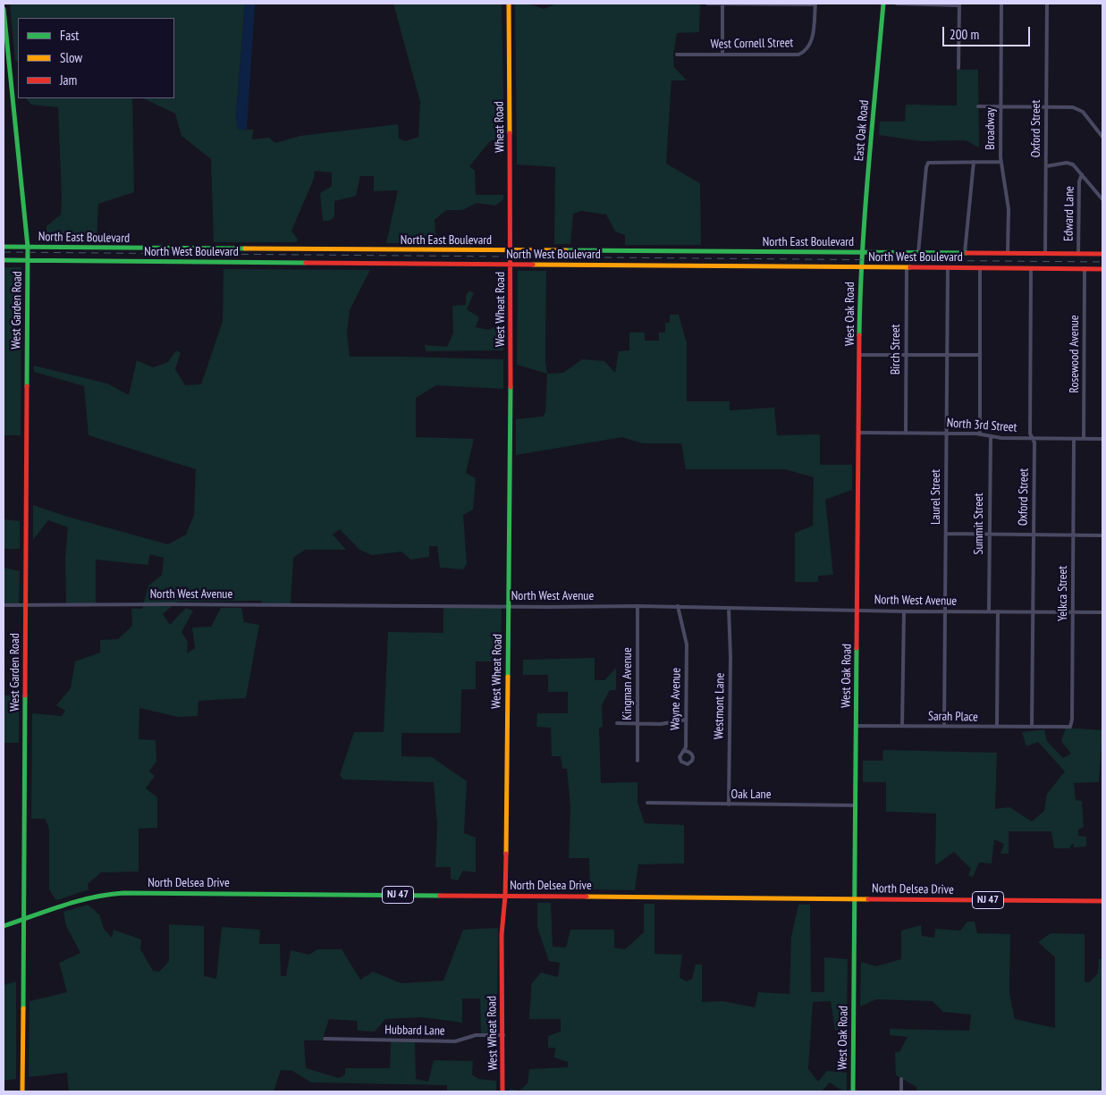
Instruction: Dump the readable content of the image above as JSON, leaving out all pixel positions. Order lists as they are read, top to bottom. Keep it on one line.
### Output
{"streets":{"main road":["Wheat Road","East Oak Road","North East Boulevard","North West Boulevard","West Wheat Road","West Garden Road","West Oak Road","North Delsea Drive","NJ 47"],"street":["West Cornell Street","Broadway","Oxford Street","Edward Lane","Birch Street","Rosewood Avenue","North 3rd Street","Laurel Street","Summit Street","Yelkca Street","North West Avenue","Kingman Avenue","Wayne Avenue","Westmont Lane","Sarah Place","Oak Lane","Hubbard Lane"]},"crossings":[["Wheat Road","North East Boulevard"],["Wheat Road","West Wheat Road"],["Broadway","North East Boulevard"],["Oxford Street","North East Boulevard"],["Oxford Street","North West Boulevard"],["Oxford Street","North 3rd Street"],["Oxford Street","North West Avenue"],["Oxford Street","Sarah Place"],["East Oak Road","North East Boulevard"],["East Oak Road","West Oak Road"],["Edward Lane","North East Boulevard"],["North East Boulevard","West Wheat Road"],["North East Boulevard","West Garden Road"],["North West Boulevard","West Wheat Road"],["North West Boulevard","West Garden Road"],["North West Boulevard","West Oak Road"],["North West Boulevard","Birch Street"],["North West Boulevard","Rosewood Avenue"],["North West Boulevard","Laurel Street"],["West Wheat Road","North West Avenue"],["West Wheat Road","North Delsea Drive"],["West Wheat Road","Hubbard Lane"],["West Garden Road","North West Avenue"],["West Garden Road","North Delsea Drive"],["West Oak Road","North 3rd Street"],["West Oak Road","North West Avenue"],["West Oak Road","Sarah Place"],["West Oak Road","Oak Lane"],["West Oak Road","North Delsea Drive"],["Birch Street","North 3rd Street"],["Rosewood Avenue","North 3rd Street"],["North 3rd Street","Laurel Street"],["North 3rd Street","Summit Street"],["North 3rd Street","Yelkca Street"],["Laurel Street","North West Avenue"],["Laurel Street","Sarah Place"],["Summit Street","North West Avenue"],["Yelkca Street","North West Avenue"],["Yelkca Street","Sarah Place"],["North West Avenue","Kingman Avenue"],["North West Avenue","Wayne Avenue"],["North West Avenue","Westmont Lane"],["Westmont Lane","Oak Lane"]],"legend":["Fast","Slow","Jam"],"scale_bar":"200 m"}
